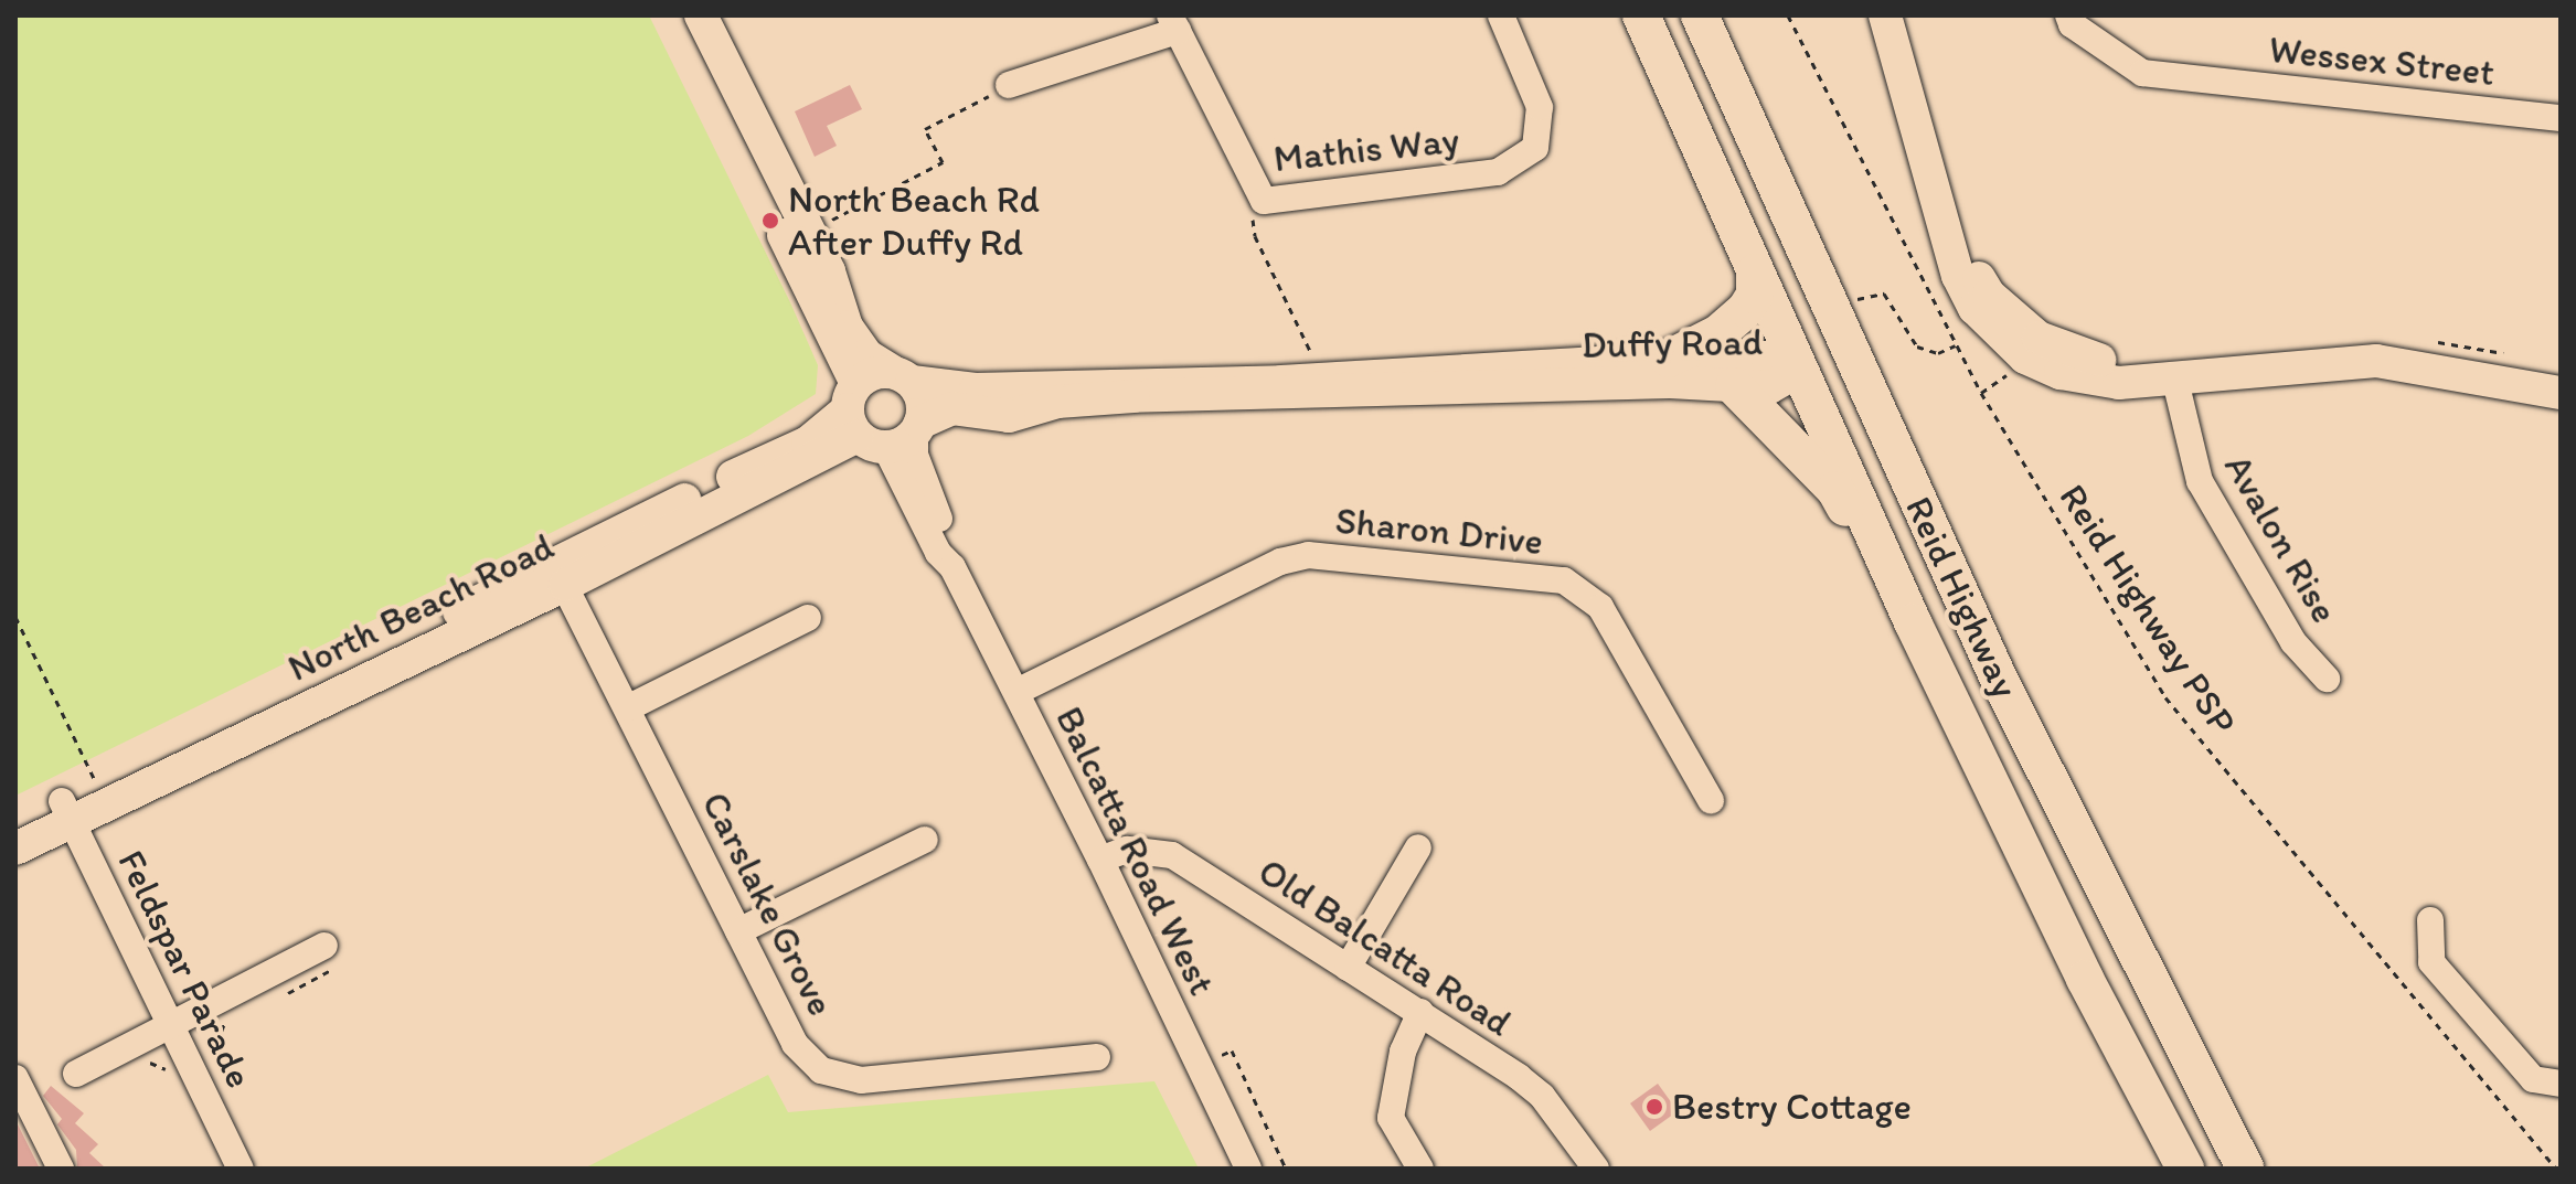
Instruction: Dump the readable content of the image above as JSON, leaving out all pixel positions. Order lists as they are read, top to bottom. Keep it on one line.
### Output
{"streets":{"highway":["Reid Highway"],"main road":["Duffy Road","North Beach Road"],"street":["Wessex Street","Mathis Way","Sharon Drive","Avalon Rise","Balcatta Road West","Carslake Grove","Old Balcatta Road","Feldspar Parade"],"path":["Reid Highway PSP"]},"crossings":[["Duffy Road","Reid Highway"],["Duffy Road","North Beach Road"],["Duffy Road","Balcatta Road West"],["Sharon Drive","Balcatta Road West"],["North Beach Road","Balcatta Road West"],["North Beach Road","Carslake Grove"],["North Beach Road","Feldspar Parade"],["Balcatta Road West","Old Balcatta Road"]],"places":["North Beach Rd After Duffy Rd","Bestry Cottage"]}
